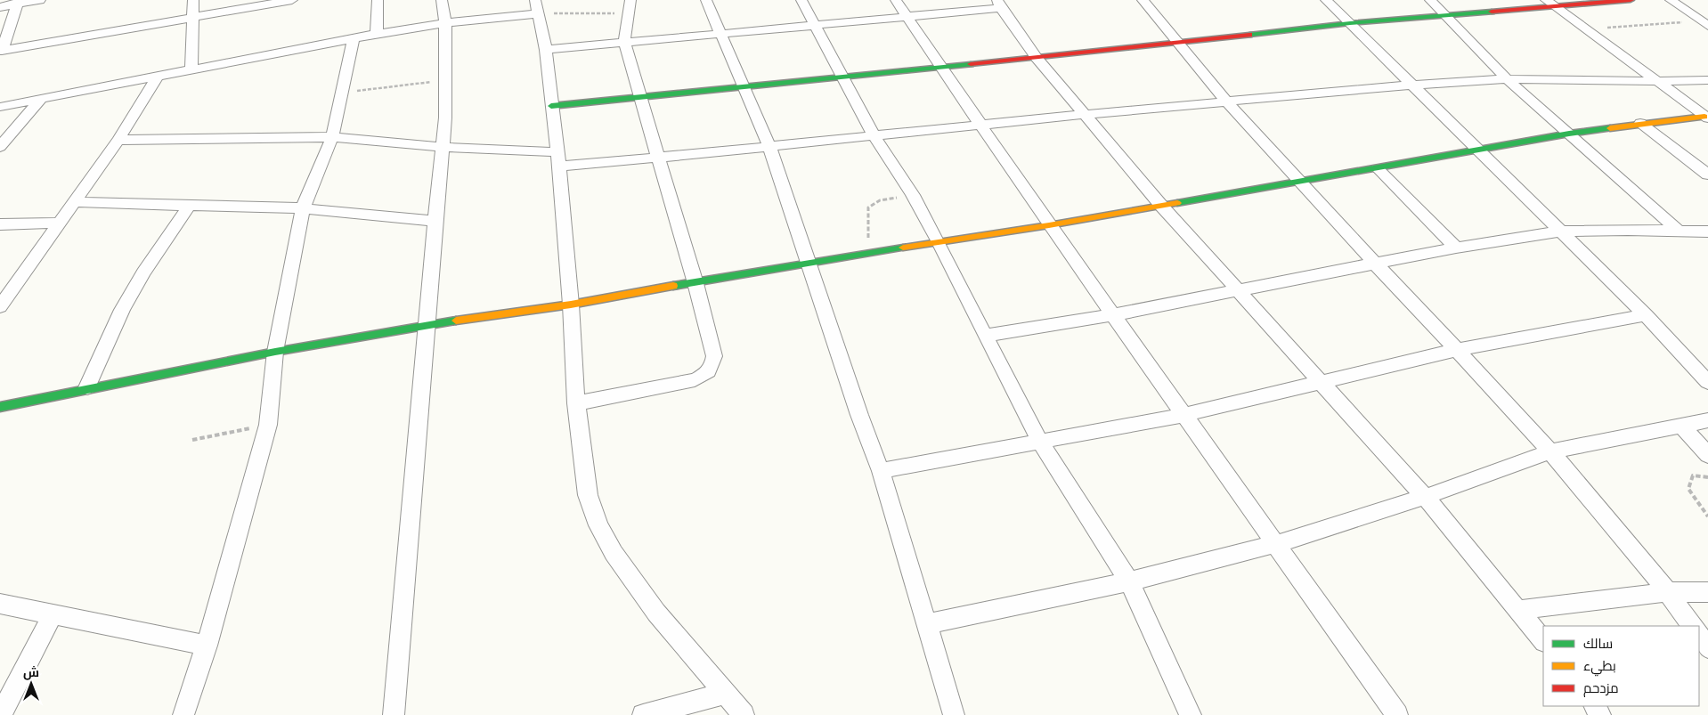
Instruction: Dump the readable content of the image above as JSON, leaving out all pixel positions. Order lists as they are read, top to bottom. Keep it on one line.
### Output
{"legend":["سالك","بطيء","مزدحم"],"north":"top"}
